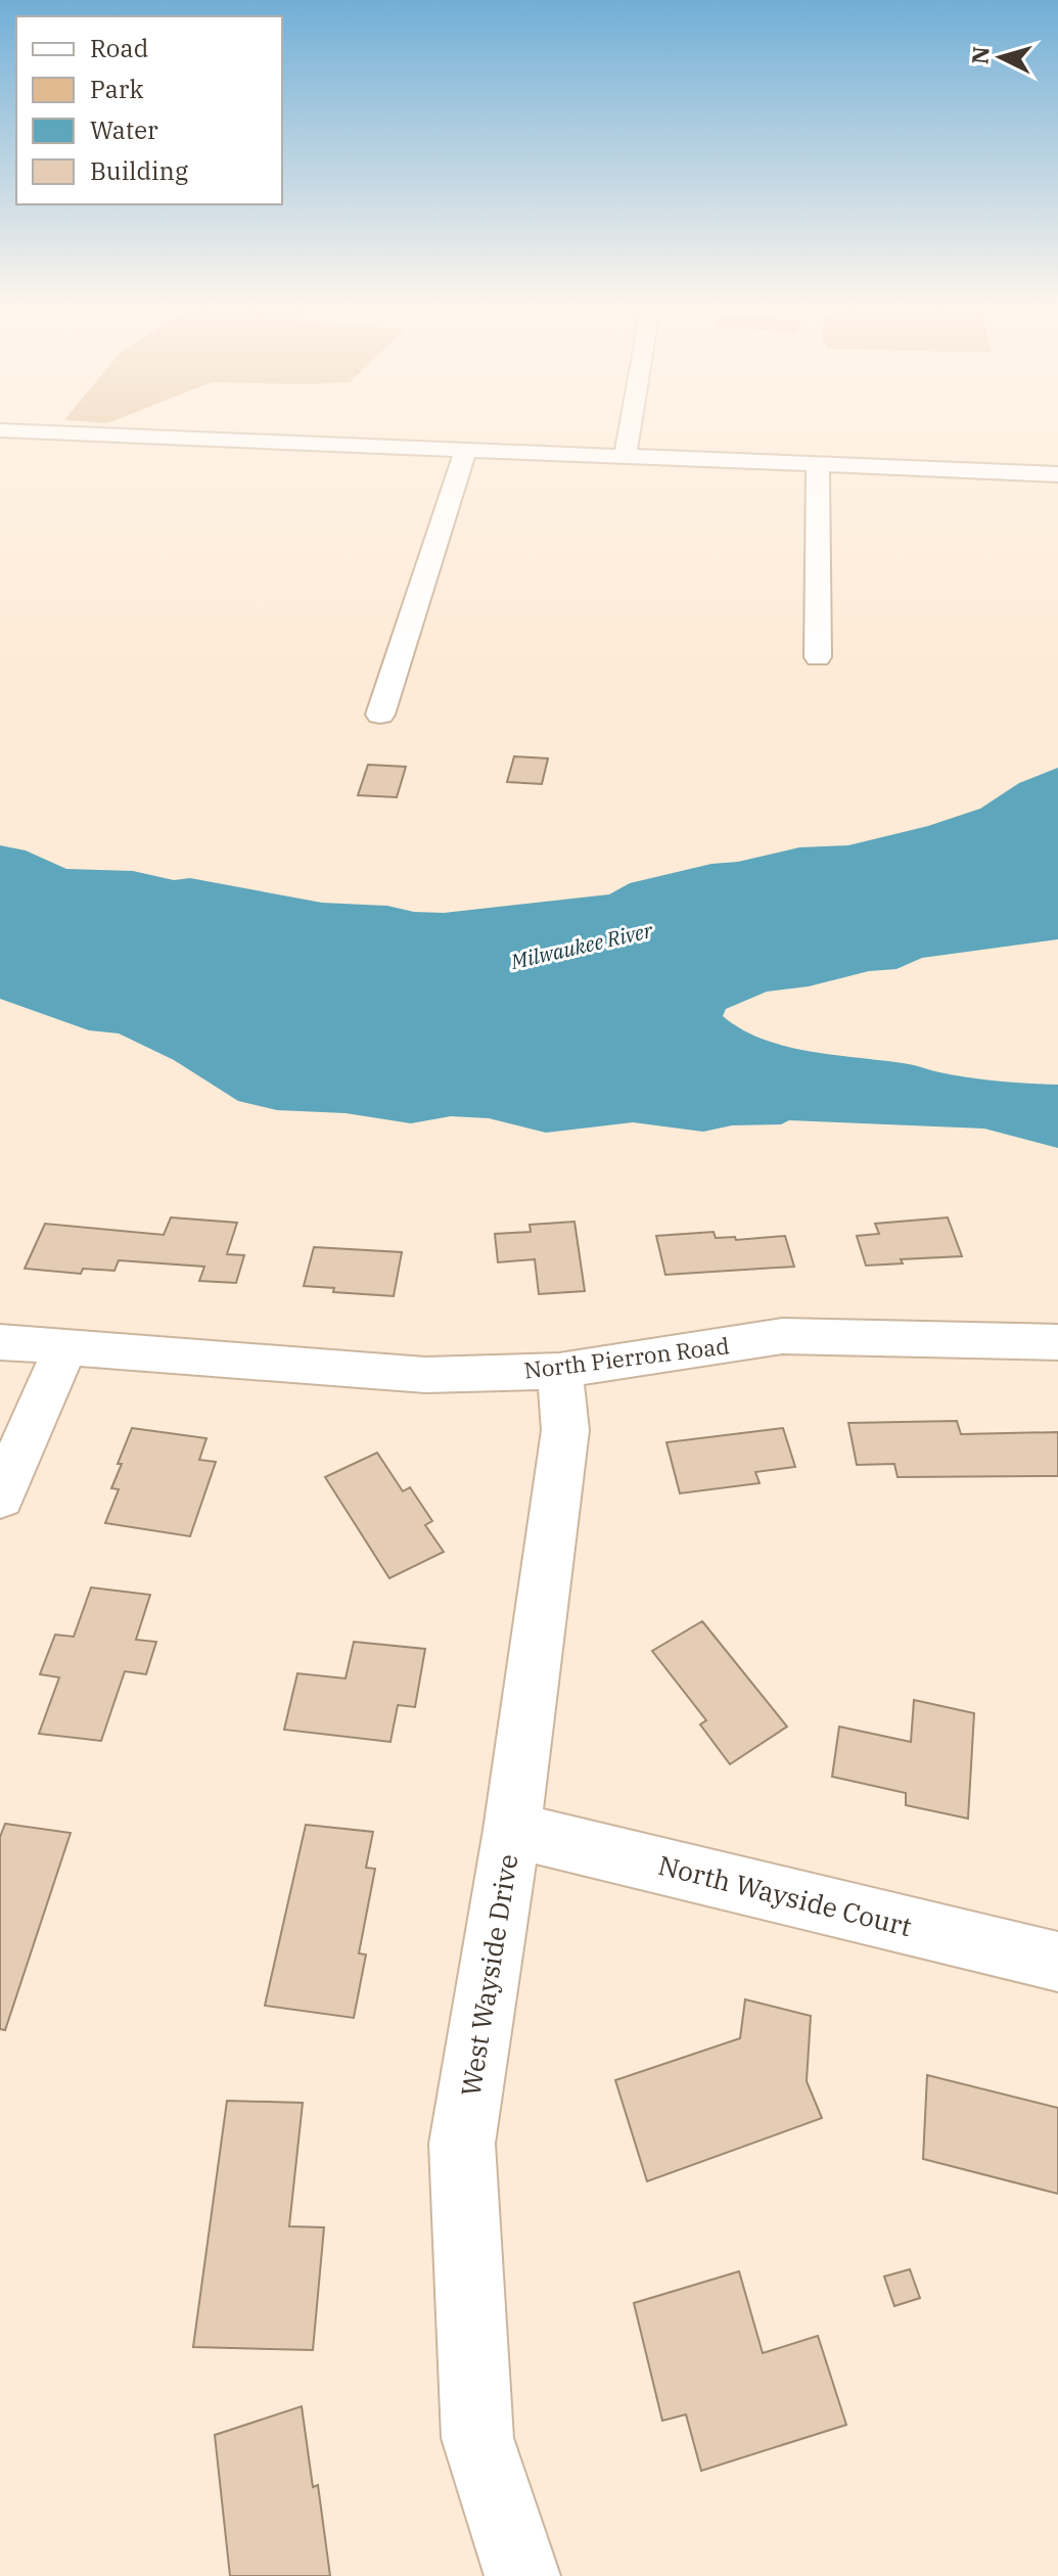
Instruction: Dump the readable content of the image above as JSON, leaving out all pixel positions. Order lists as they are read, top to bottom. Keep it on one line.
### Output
{"streets":{"street":["North Pierron Road","North Wayside Court","West Wayside Drive"]},"crossings":[["North Pierron Road","West Wayside Drive"],["North Wayside Court","West Wayside Drive"]],"water":["Milwaukee River"],"legend":["Road","Park","Water","Building"],"north":"left"}
